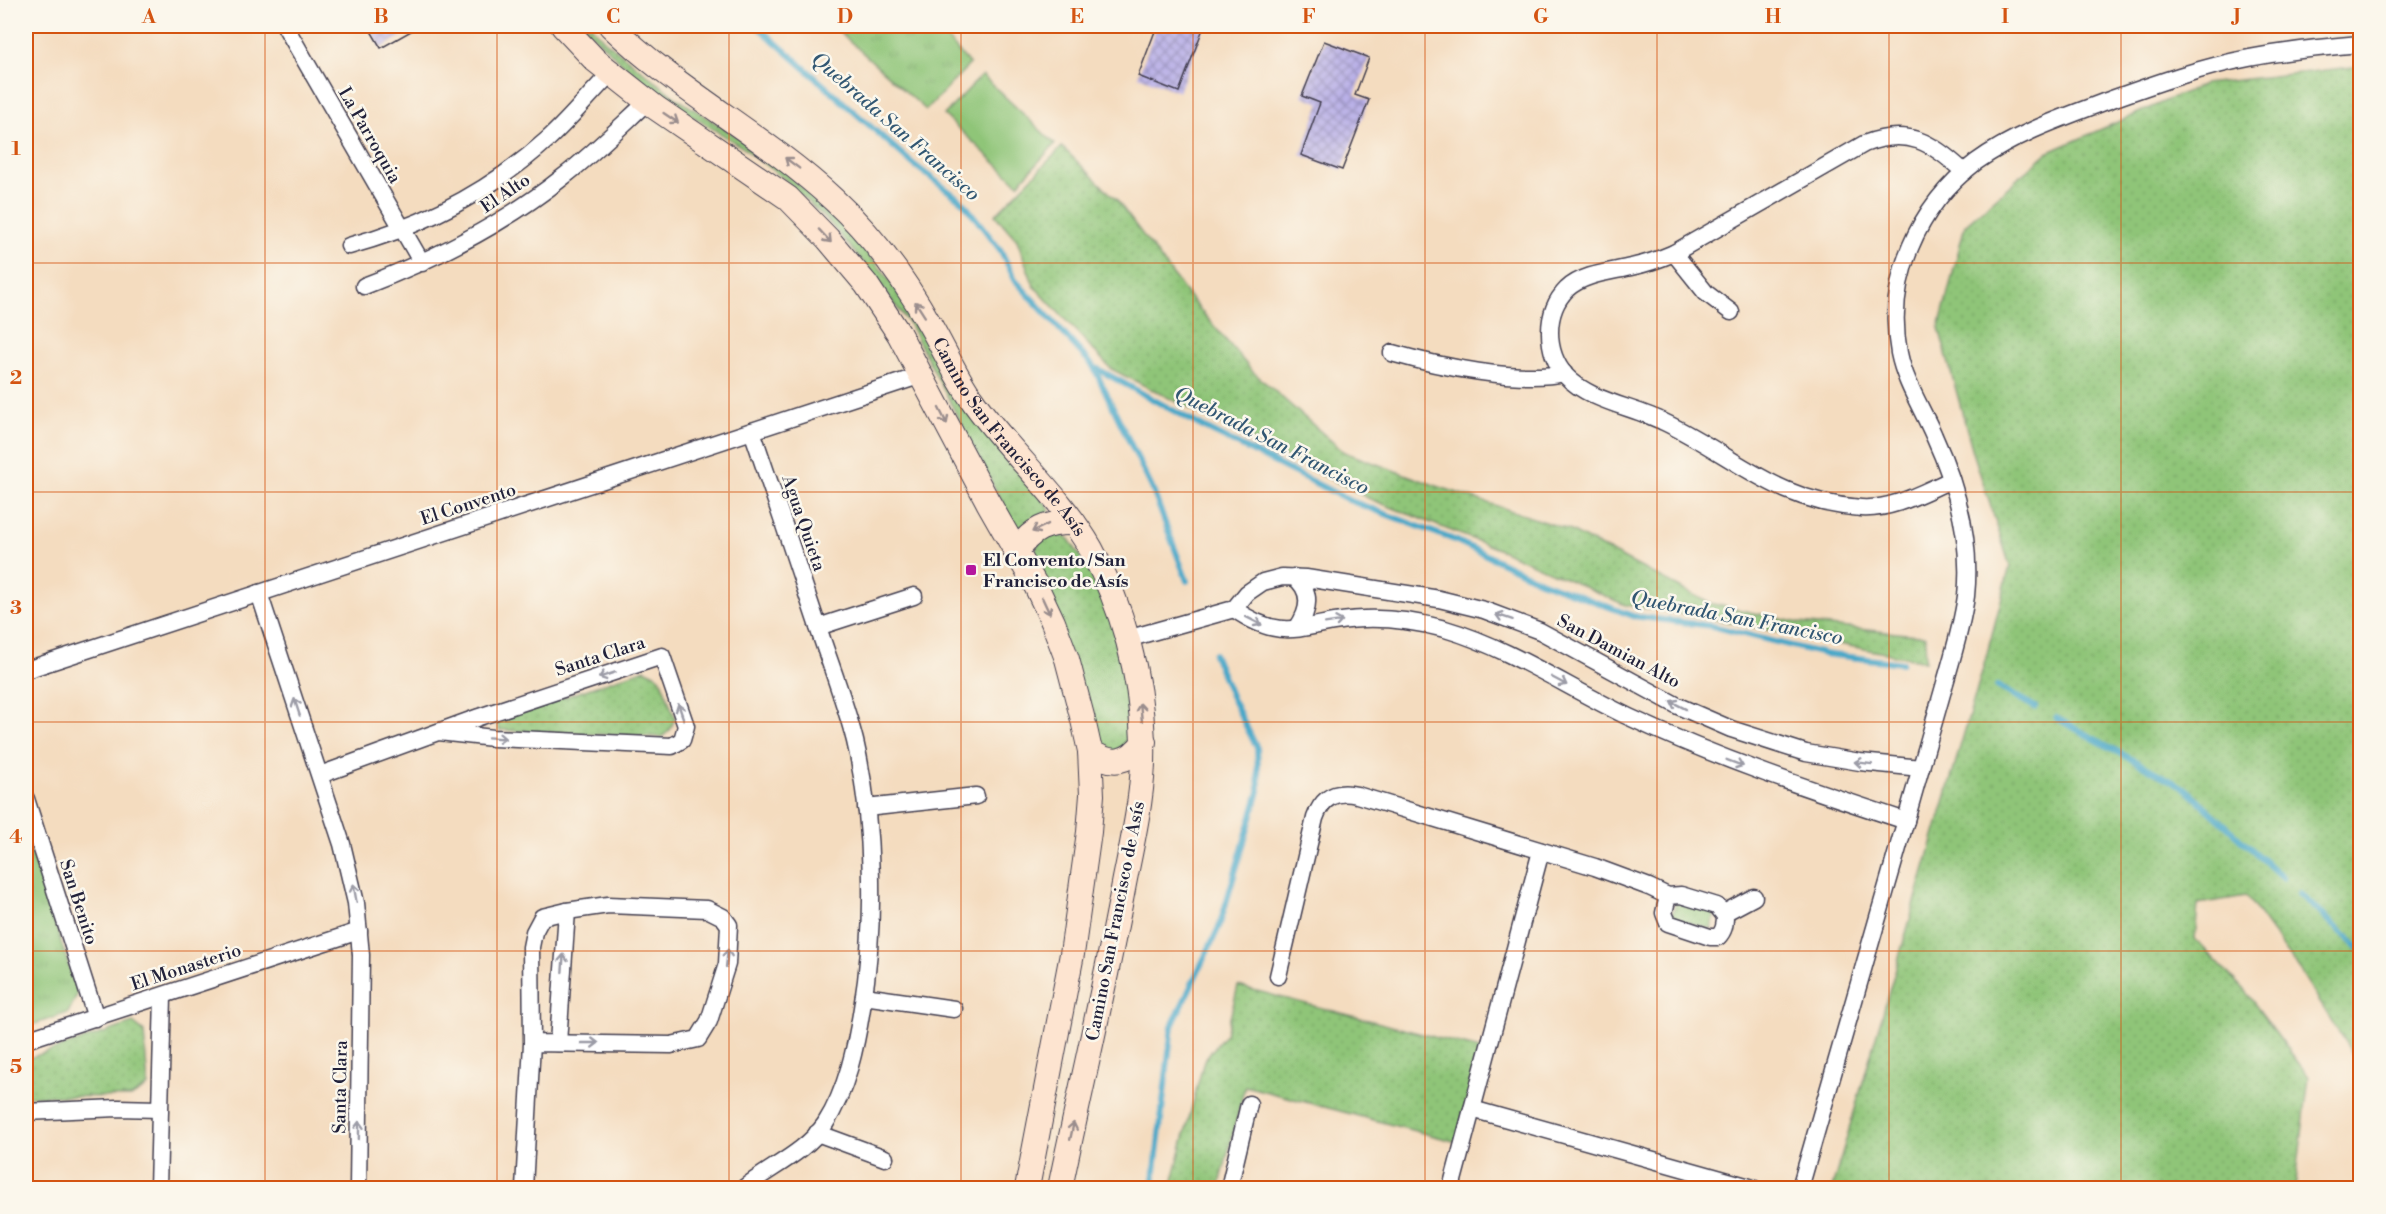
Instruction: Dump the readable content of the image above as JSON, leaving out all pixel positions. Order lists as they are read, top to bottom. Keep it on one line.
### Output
{"streets":{"main road":["Camino San Francisco de Asís"],"street":["La Parroquia","El Alto","El Convento","Agua Quieta","San Damian Alto","Santa Clara","San Benito","El Monasterio"]},"crossings":[["La Parroquia","El Alto"],["El Alto","Camino San Francisco de Asís"],["Camino San Francisco de Asís","El Convento"],["El Convento","Agua Quieta"],["El Convento","Santa Clara"],["Santa Clara","El Monasterio"],["San Benito","El Monasterio"]],"water":["Quebrada San Francisco"],"places":{"transit":["El Convento / San Francisco de Asís"]},"grid":{"columns":["A","B","C","D","E","F","G","H","I","J"],"rows":["1","2","3","4","5"]}}
